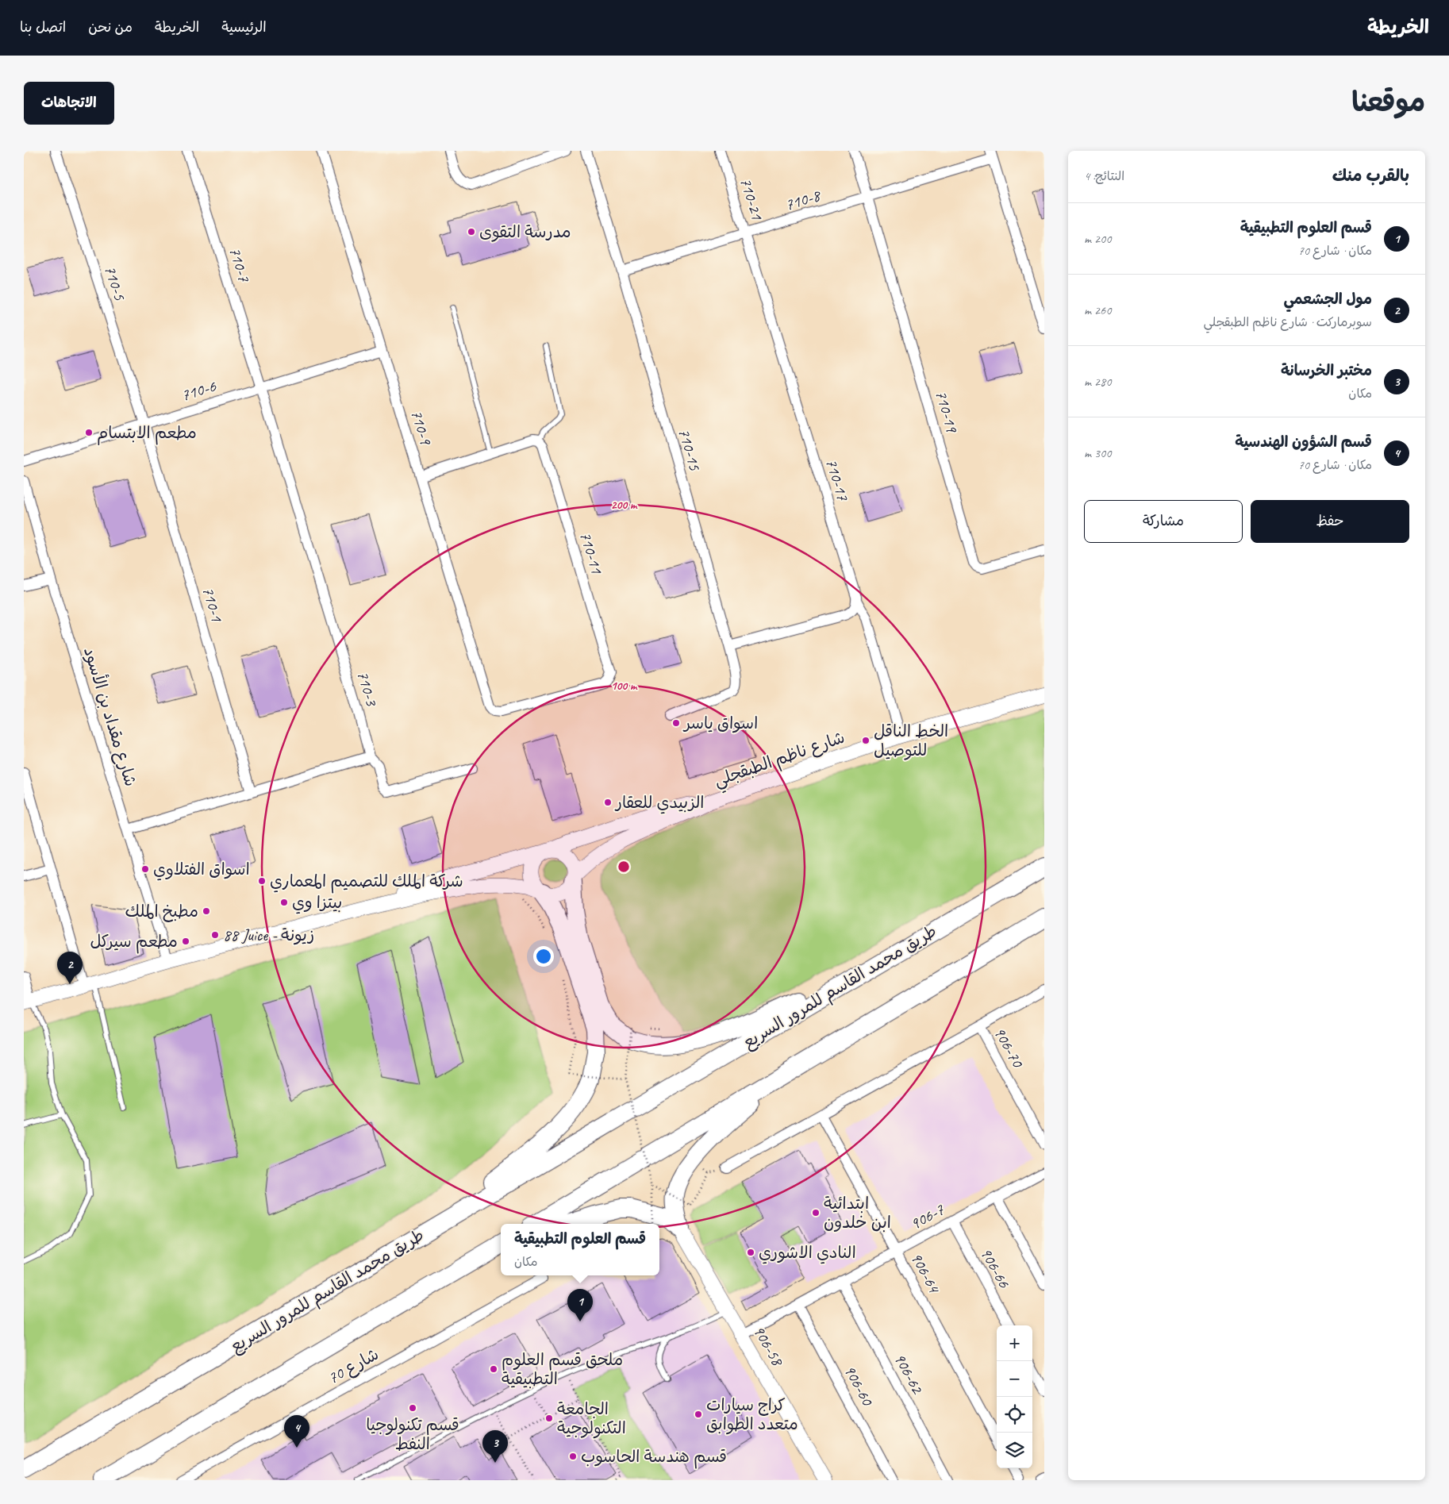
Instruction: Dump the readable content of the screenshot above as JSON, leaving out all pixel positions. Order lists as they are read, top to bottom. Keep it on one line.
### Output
{"streets":{"highway":["طريق محمد القاسم للمرور السريع"],"street":["710-21","710-8","710-7","710-5","710-6","710-19","710-9","710-15","710-17","710-11","710-1","710-3","شارع مقداد بن الأسود","شارع ناظم الطبقجلي","906-70","906-7","906-66","906-64","906-58","شارع 70","906-62","906-60"]},"crossings":[["710-21","710-8"],["710-21","710-17"],["710-8","710-19"],["710-8","710-15"],["710-8","710-17"],["710-7","710-6"],["710-7","710-3"],["710-5","710-6"],["710-5","710-1"],["710-6","710-9"],["710-6","710-1"],["710-6","710-3"],["710-9","710-11"],["710-17","شارع ناظم الطبقجلي"],["906-7","906-66"],["906-7","906-64"],["906-7","906-58"],["906-7","906-62"],["906-7","906-60"]],"places":["مدرسة التقوى","مطعم الابتسام","اسواق ياسر","الخط الناقل للتوصيل","الزبيدي للعقار","اسواق الفتلاوي","شركة الملك للتصميم المعماري","بيتزا وي","مطبخ الملك","88 Juice - زيونة","مطعم سيركل","ابتدائية ابن خلدون","النادي الاشوري","ملحق قسم العلوم التطبيقية","قسم تكنولوجيا النفط","كراج سيارات متعدد الطوابق","الجامعة التكنولوجية","قسم هندسة الحاسوب"],"page":{"header":"الخريطة","nav":["الرئيسية","الخريطة","من نحن","اتصل بنا"],"title":"موقعنا","buttons":["الاتجاهات",["حفظ","مشاركة"]],"heading":["بالقرب منك","النتائج: 4"],"list":[{"mark":"1","name":"قسم العلوم التطبيقية","note":"مكان · شارع 70","value":"200 m"},{"mark":"2","name":"مول الجشعمي","note":"سوبرماركت · شارع ناظم الطبقجلي","value":"260 m"},{"mark":"3","name":"مختبر الخرسانة","note":"مكان","value":"280 m"},{"mark":"4","name":"قسم الشؤون الهندسية","note":"مكان · شارع 70","value":"300 m"}],"pins":["2","1","4","3"],"popup":["قسم العلوم التطبيقية","مكان"],"map_buttons":["+","−"]},"rings":["200 m","100 m"]}
